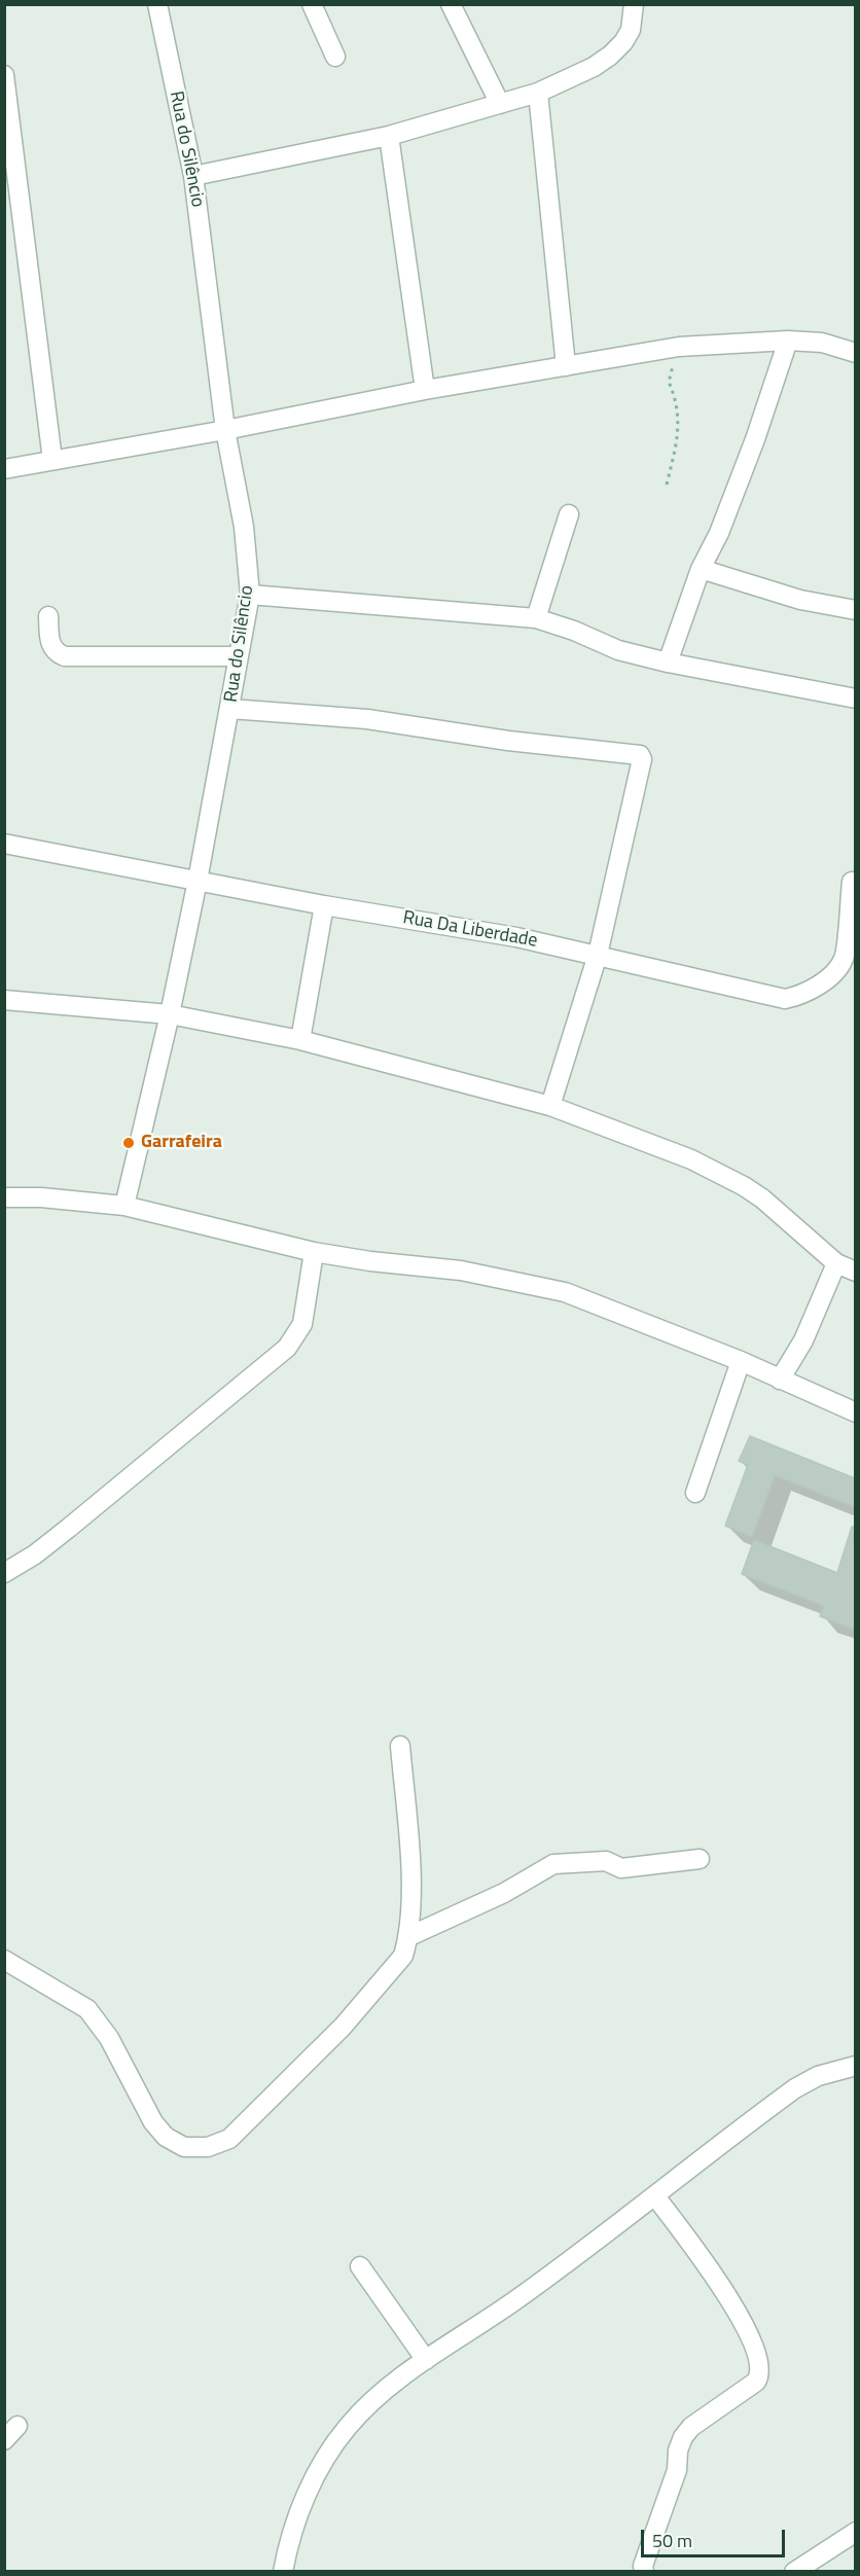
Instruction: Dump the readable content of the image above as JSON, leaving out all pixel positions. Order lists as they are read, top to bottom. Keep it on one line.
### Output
{"streets":{"street":["Rua do Silêncio","Rua Da Liberdade"]},"crossings":[["Rua do Silêncio","Rua Da Liberdade"]],"places":["Garrafeira"],"scale_bar":"50 m"}
